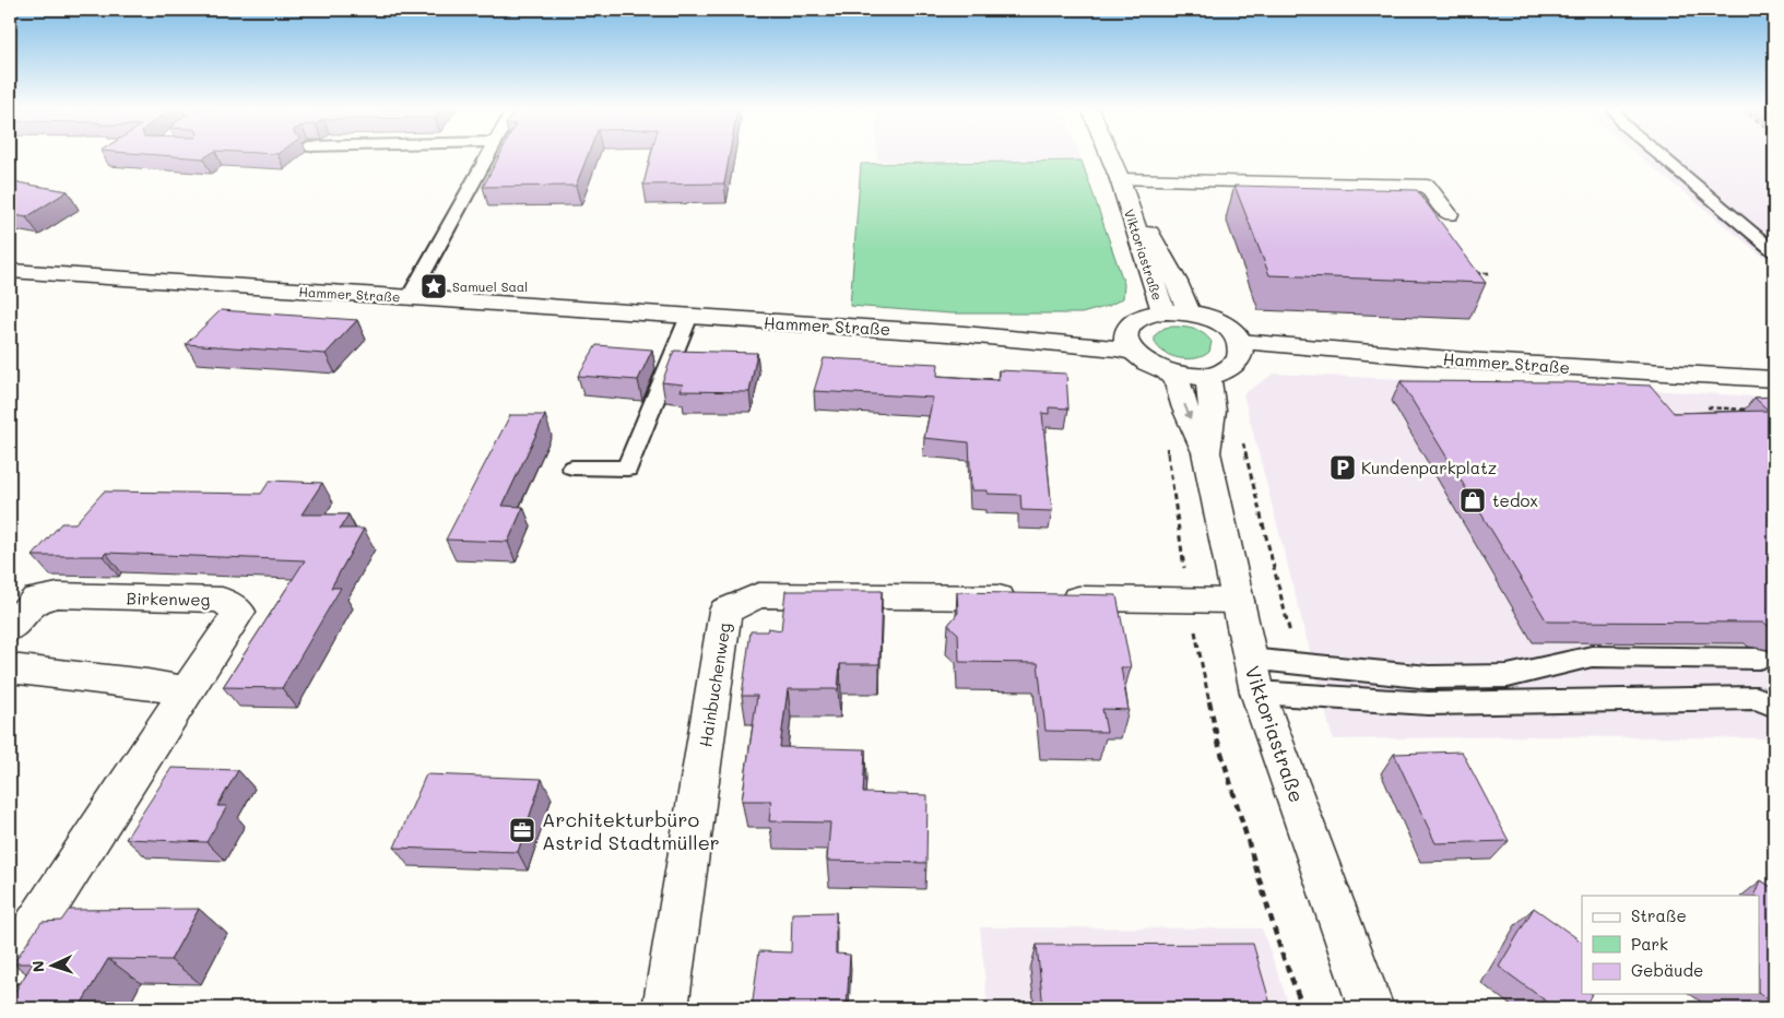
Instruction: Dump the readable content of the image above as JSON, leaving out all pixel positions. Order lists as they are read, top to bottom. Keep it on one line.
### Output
{"streets":{"street":["Viktoriastraße","Hammer Straße","Birkenweg","Hainbuchenweg"]},"crossings":[["Viktoriastraße","Hainbuchenweg"]],"places":{"place":["Samuel Saal"],"parking":["Kundenparkplatz"],"shop":["tedox"],"office":["Architekturbüro Astrid Stadtmüller"]},"legend":["Straße","Park","Gebäude"],"north":"left"}
